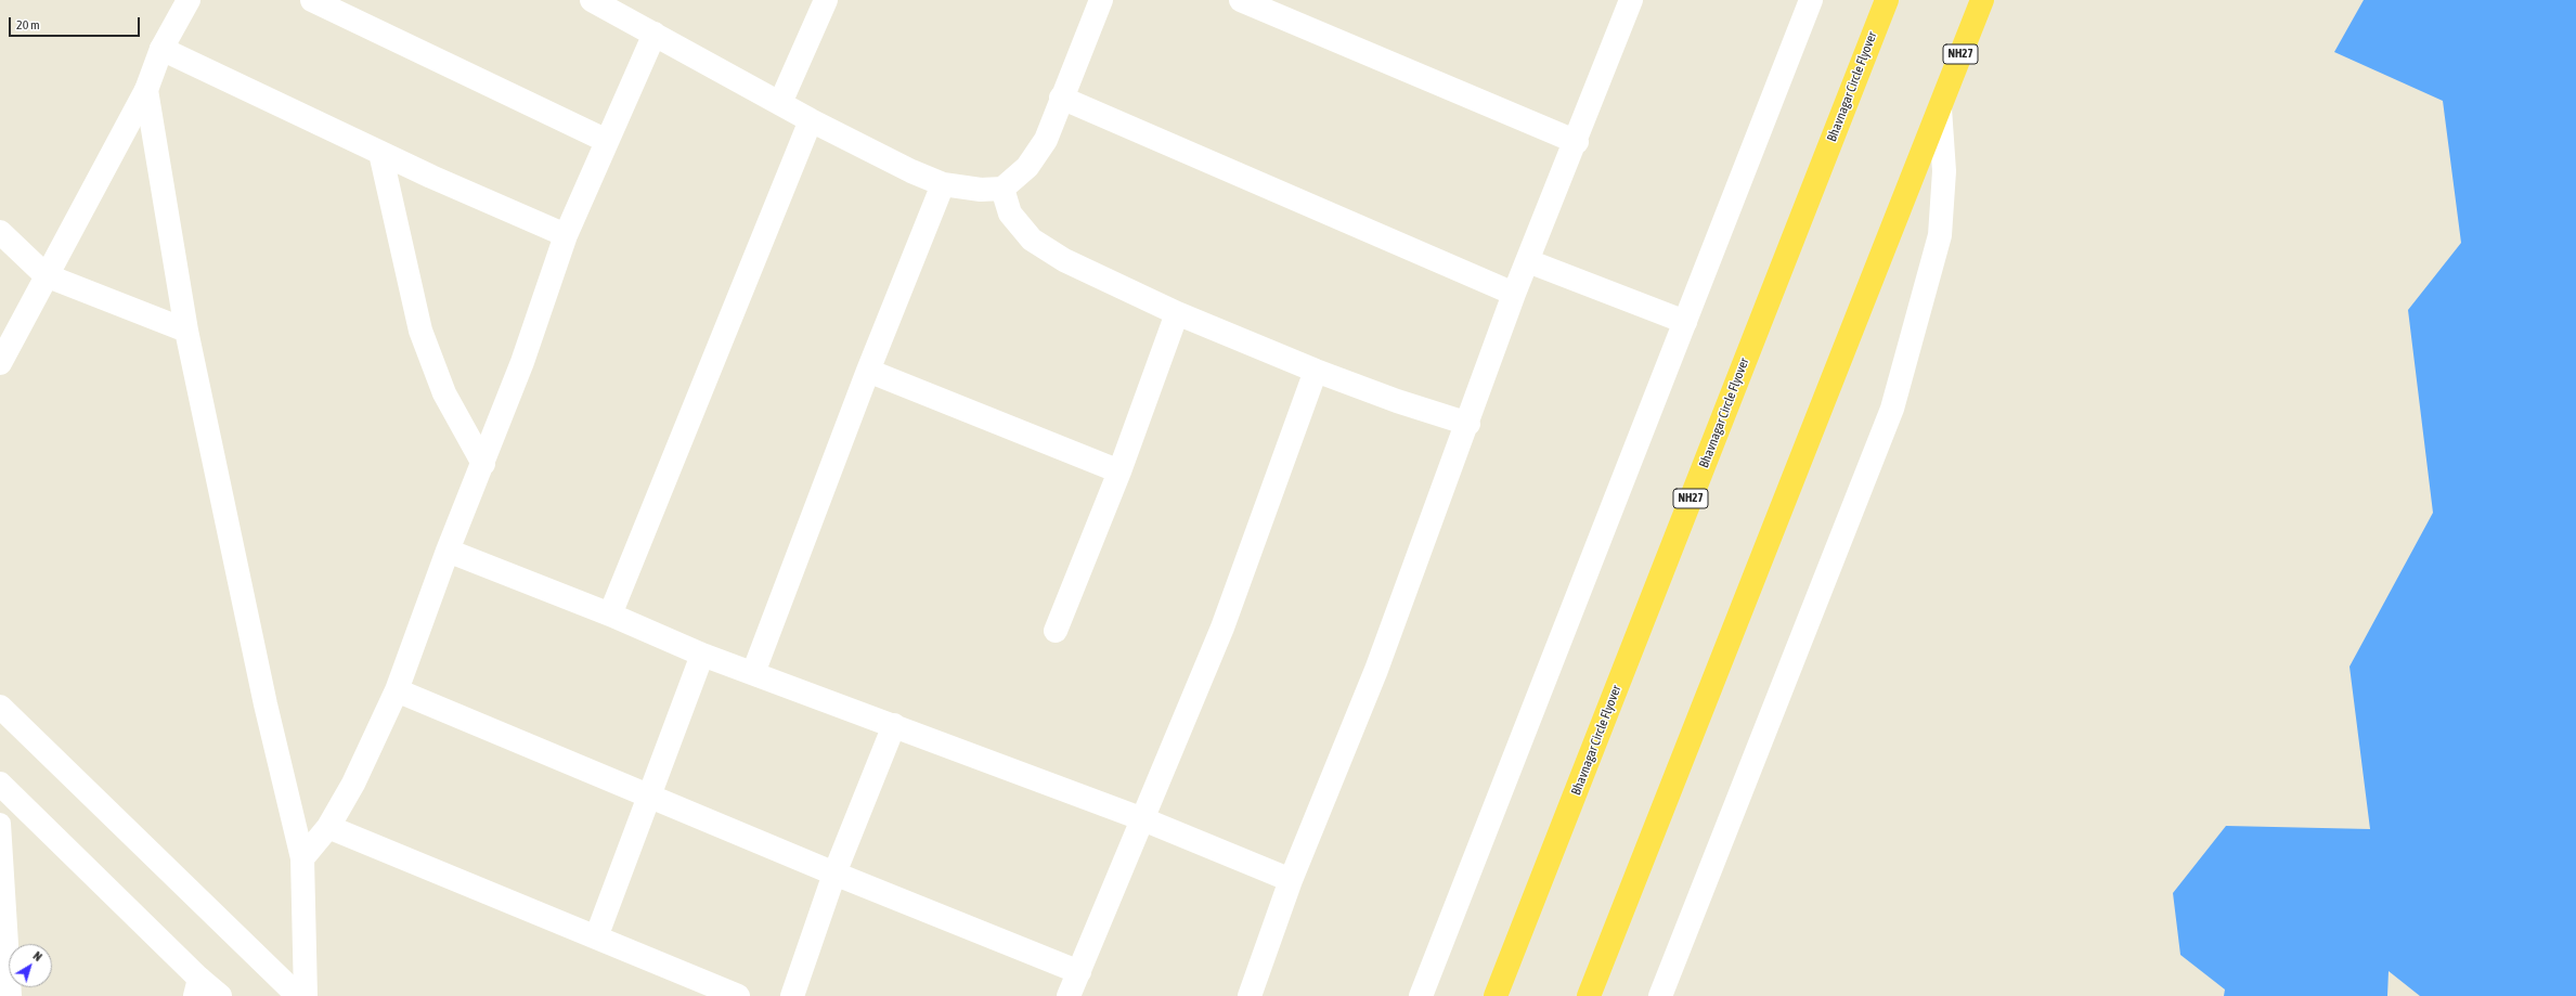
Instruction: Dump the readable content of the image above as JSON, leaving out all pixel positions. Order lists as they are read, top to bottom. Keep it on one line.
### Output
{"streets":{"highway":["NH27","Bhavnagar Circle Flyover"]},"scale_bar":"20 m","north":"top right"}
